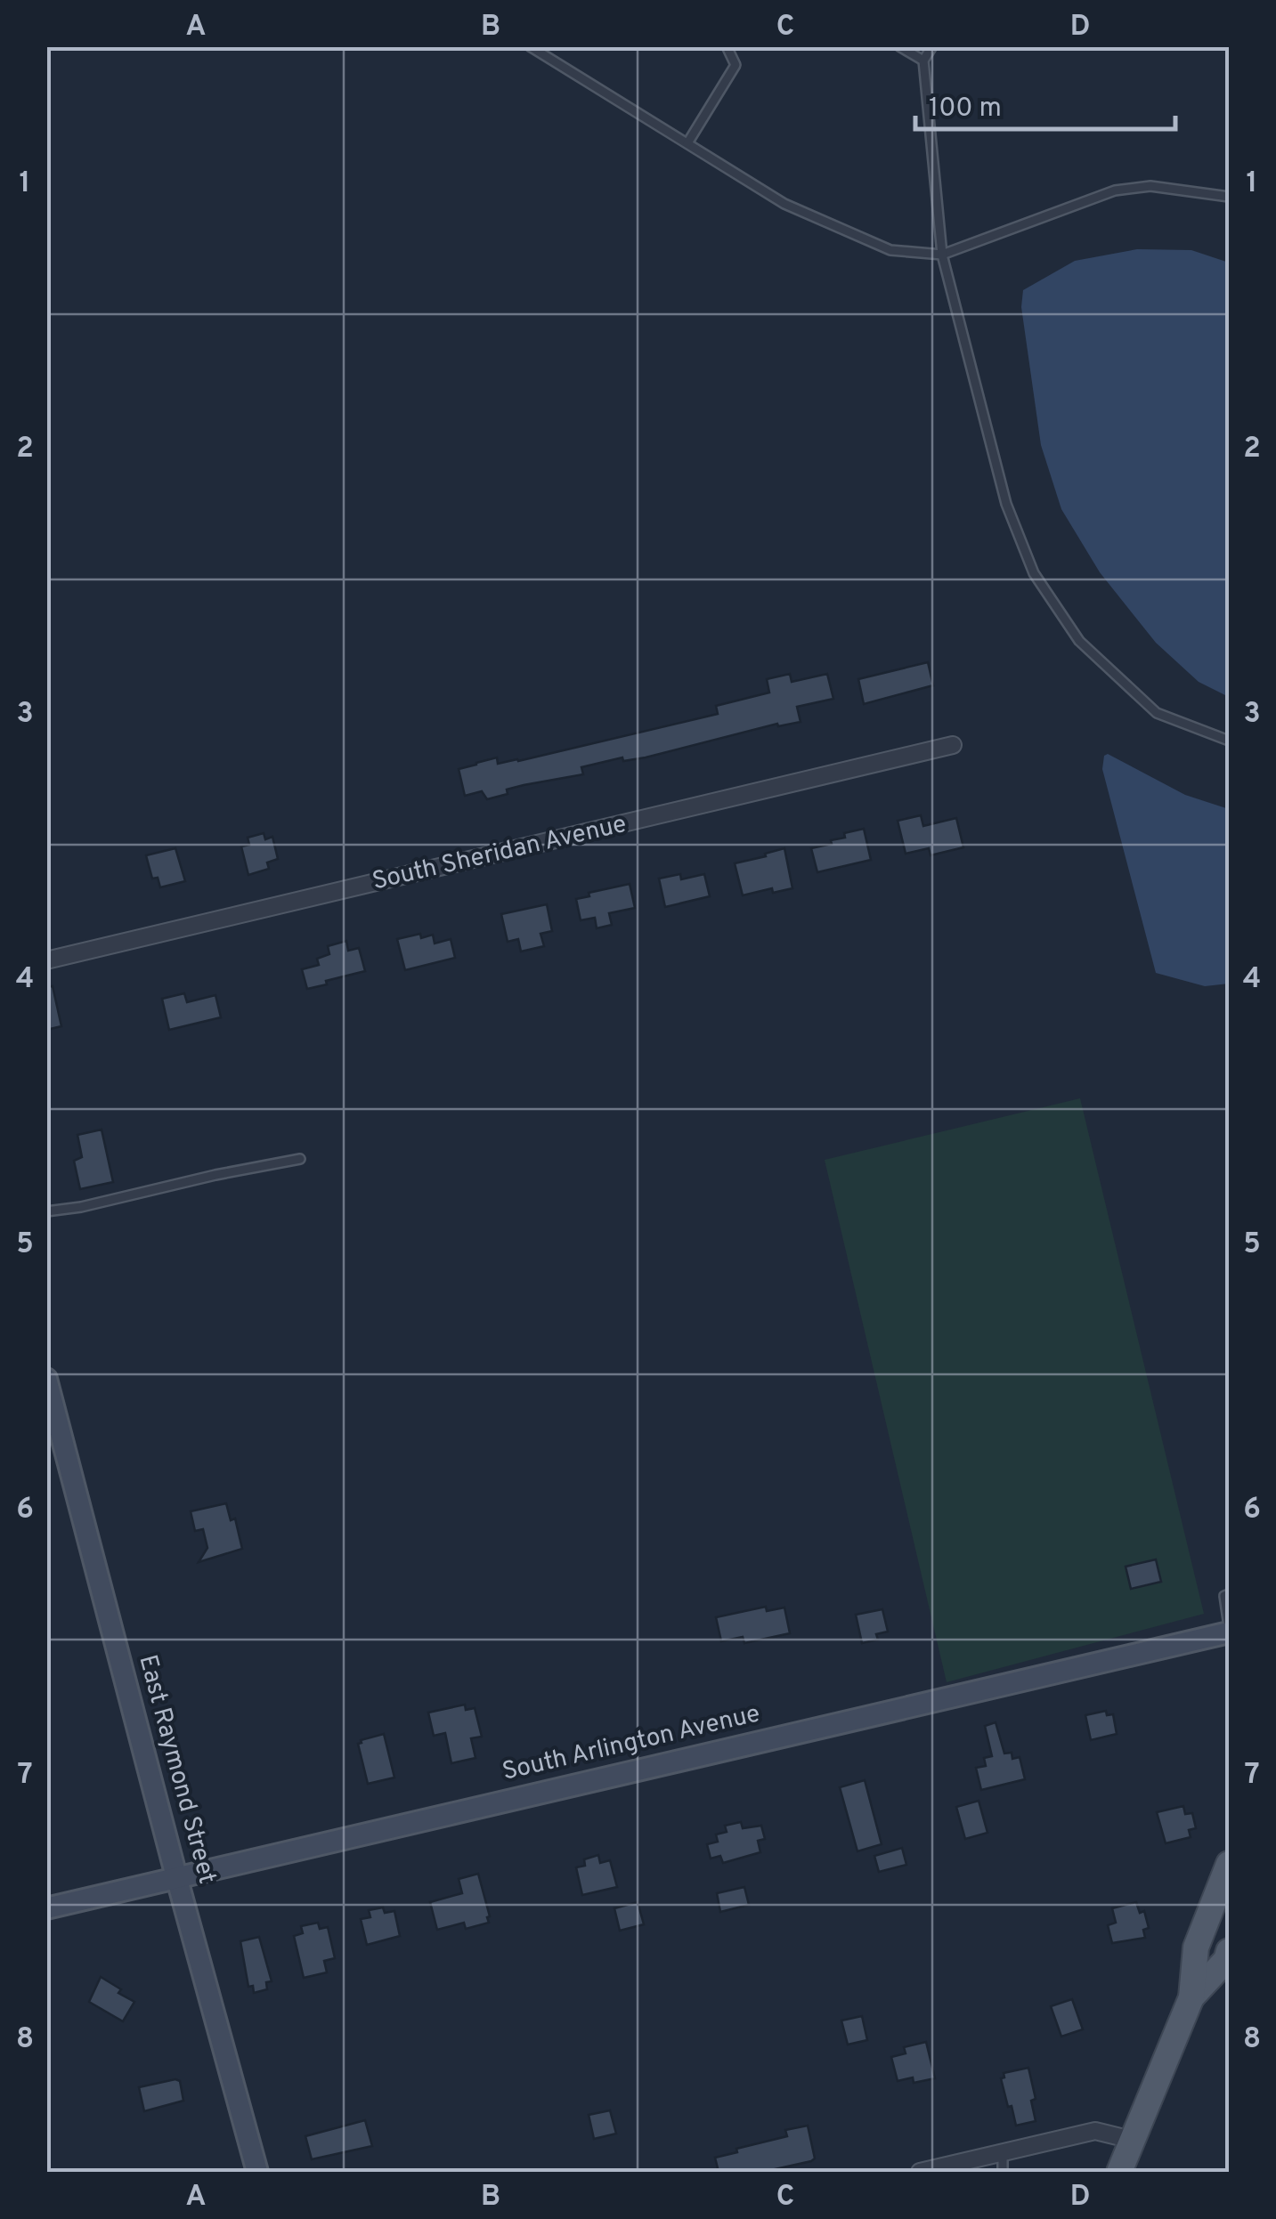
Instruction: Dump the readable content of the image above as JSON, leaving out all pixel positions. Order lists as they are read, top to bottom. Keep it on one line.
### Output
{"streets":{"main road":["South Arlington Avenue","East Raymond Street"],"street":["South Sheridan Avenue"]},"crossings":[["South Arlington Avenue","East Raymond Street"]],"scale_bar":"100 m","grid":{"columns":["A","B","C","D"],"rows":["1","2","3","4","5","6","7","8"]}}
